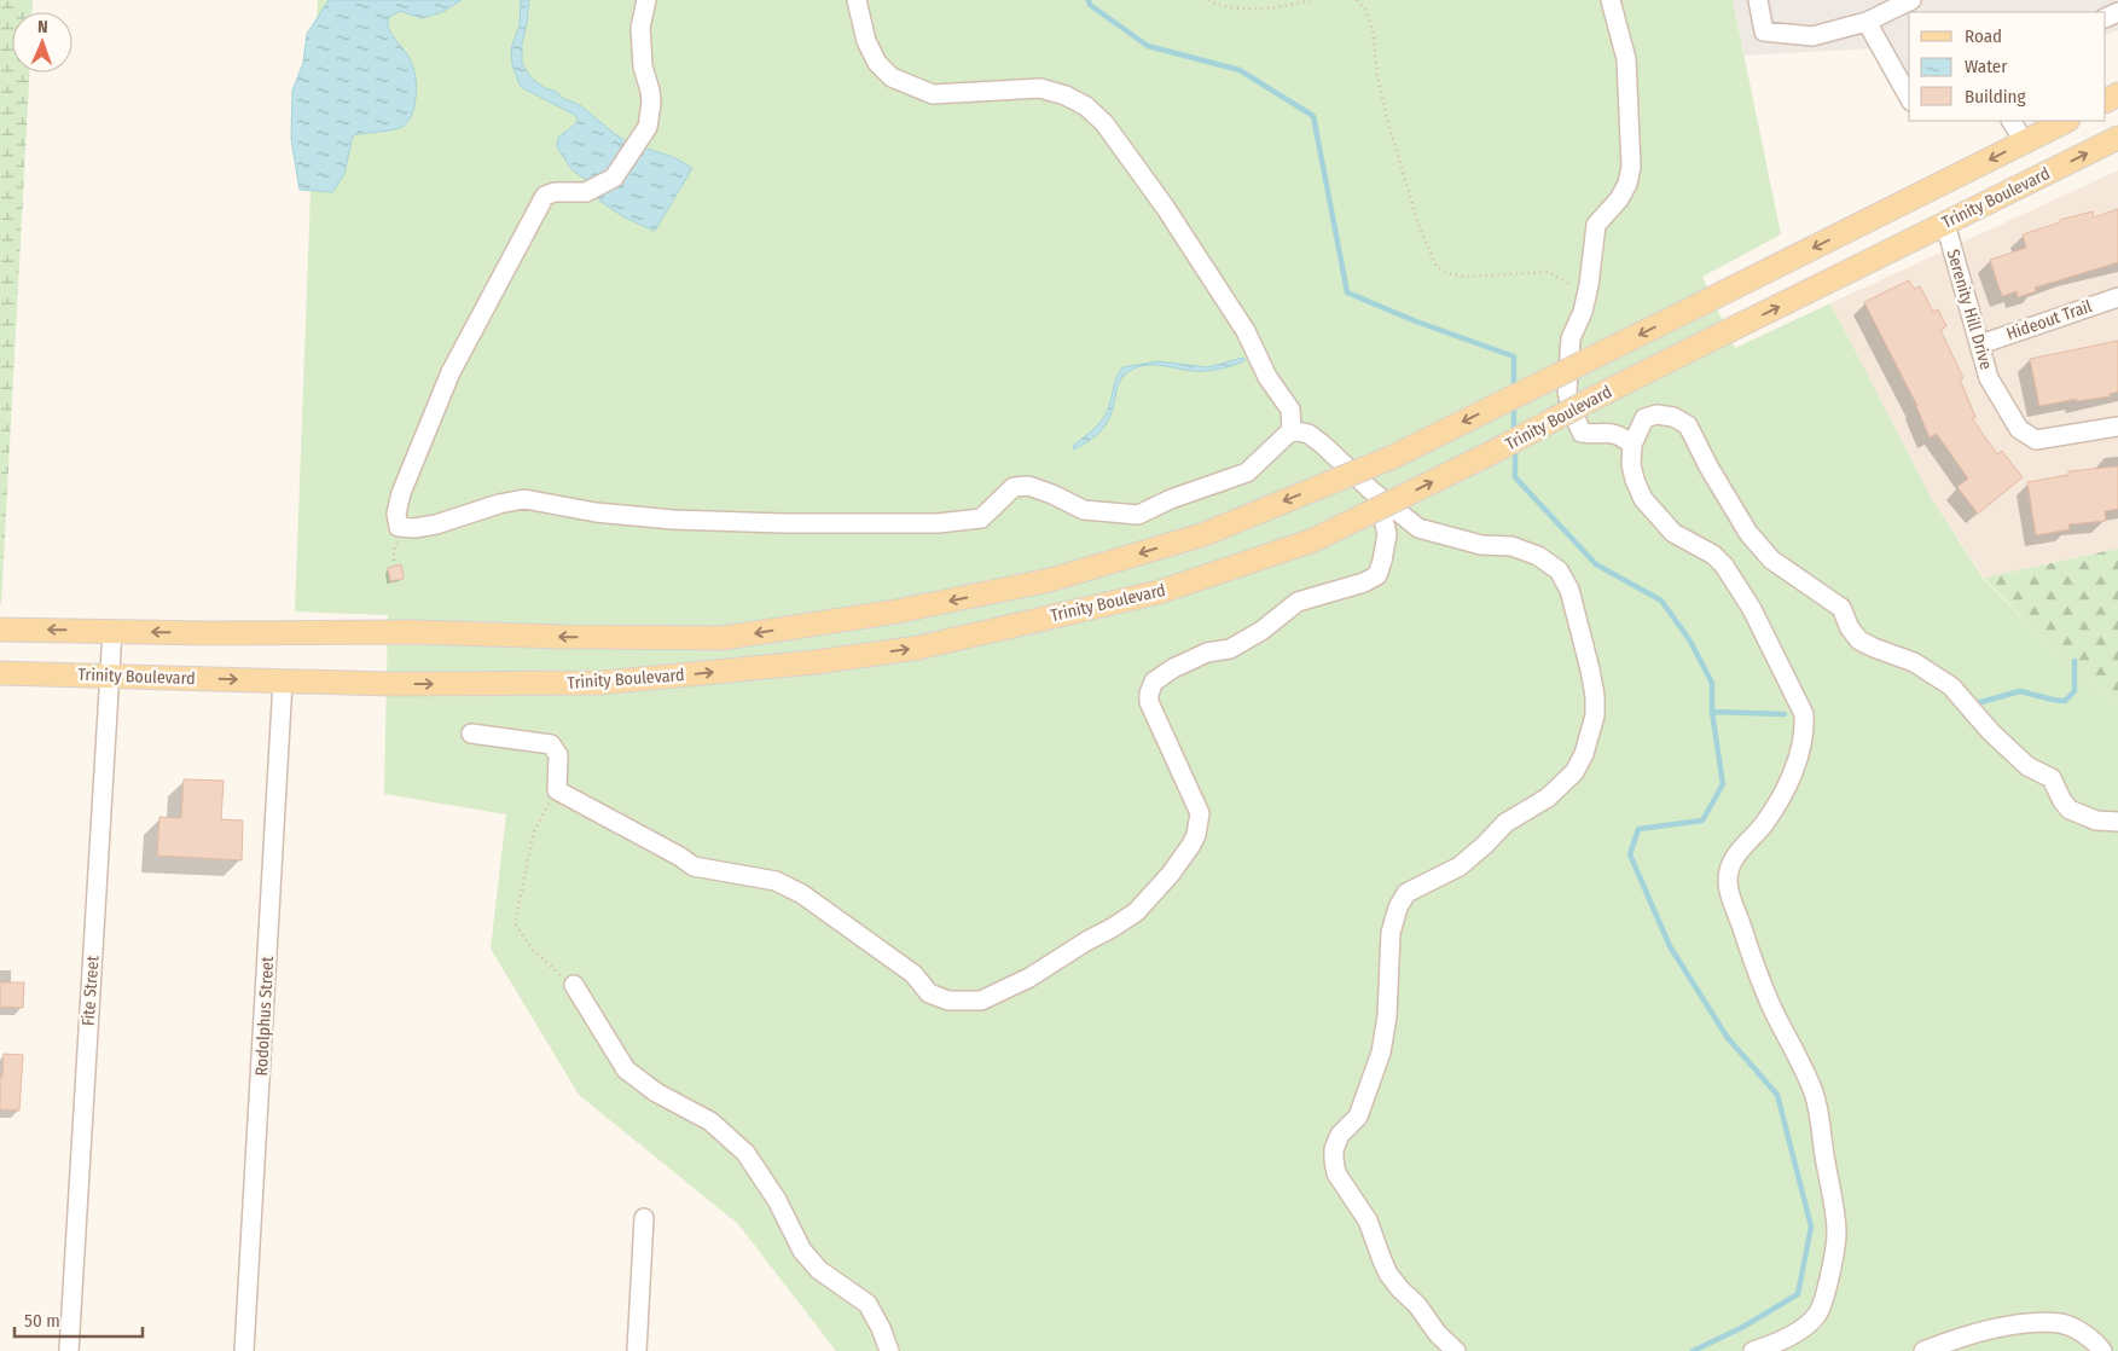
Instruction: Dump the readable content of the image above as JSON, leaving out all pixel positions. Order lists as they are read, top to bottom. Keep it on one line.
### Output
{"streets":{"main road":["Trinity Boulevard"],"street":["Serenity Hill Drive","Hideout Trail","Fite Street","Rodolphus Street"]},"crossings":[["Trinity Boulevard","Serenity Hill Drive"],["Trinity Boulevard","Fite Street"],["Trinity Boulevard","Rodolphus Street"],["Serenity Hill Drive","Hideout Trail"]],"legend":["Road","Water","Building"],"scale_bar":"50 m","north":"top"}
